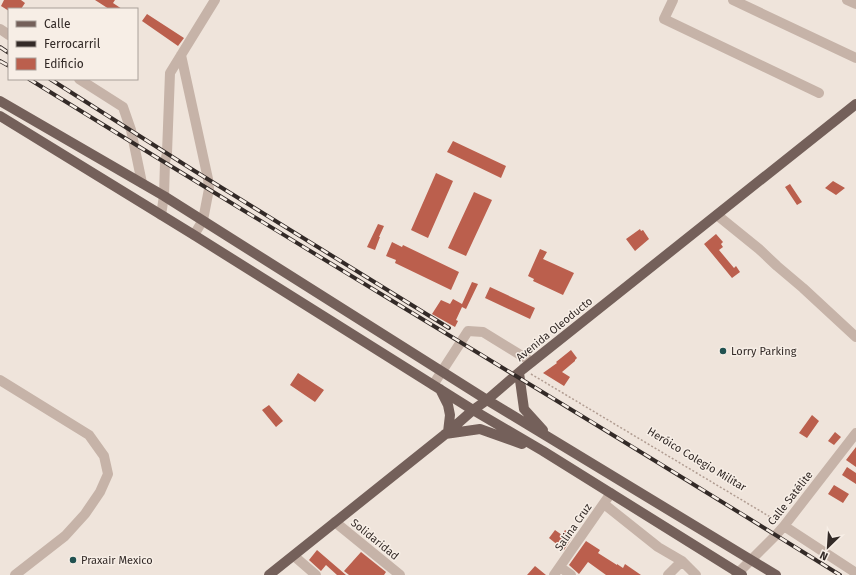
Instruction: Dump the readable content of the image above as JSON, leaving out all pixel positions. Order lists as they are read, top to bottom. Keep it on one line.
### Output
{"streets":{"main road":["Avenida Oleoducto"],"street":["Calle Satélite","Salina Cruz","Solidaridad"],"path":["Heróico Colegio Militar"]},"crossings":[["Avenida Oleoducto","Heróico Colegio Militar"],["Avenida Oleoducto","Solidaridad"],["Heróico Colegio Militar","Calle Satélite"]],"places":["Lorry Parking","Praxair Mexico"],"legend":["Calle","Ferrocarril","Edificio"],"north":"bottom left"}
